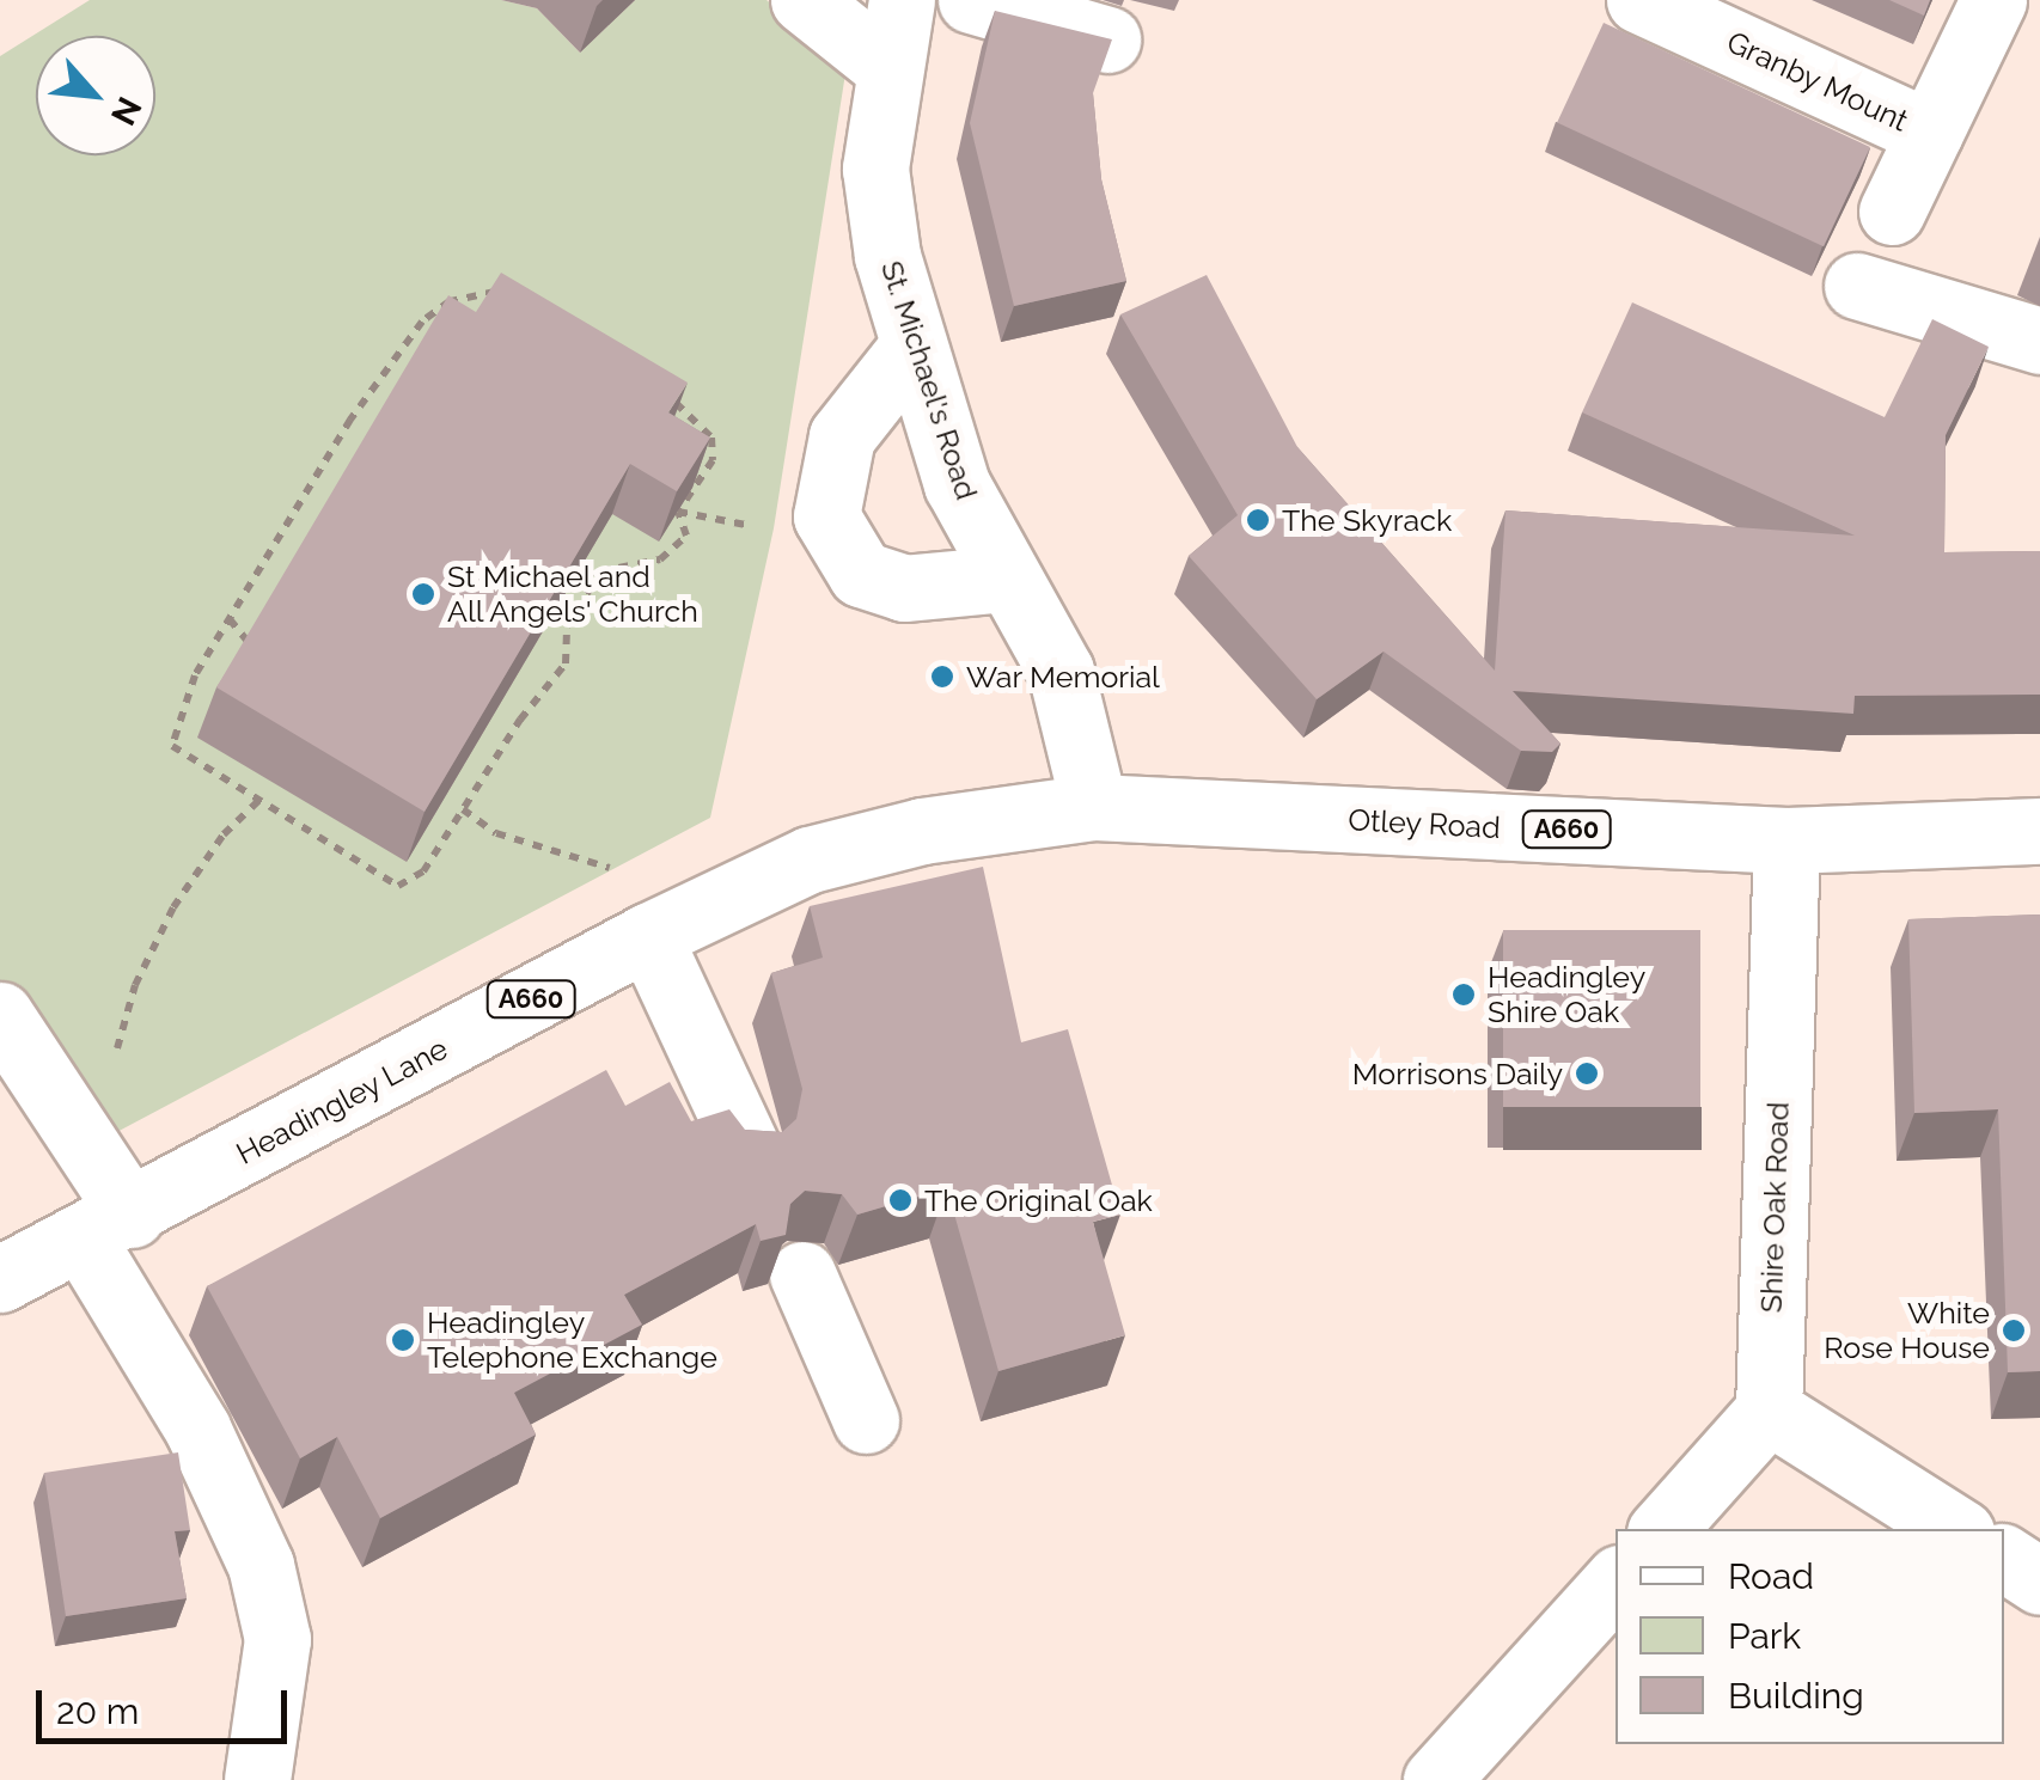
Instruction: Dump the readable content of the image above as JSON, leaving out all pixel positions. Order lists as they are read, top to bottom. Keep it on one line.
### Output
{"streets":{"main road":["Granby Mount","St. Michael's Road","Otley Road","A660","Headingley Lane","Shire Oak Road"]},"crossings":[["St. Michael's Road","Otley Road"],["St. Michael's Road","Headingley Lane"],["Otley Road","Headingley Lane"],["Otley Road","Shire Oak Road"]],"places":["The Skyrack","St Michael and All Angels' Church","War Memorial","Headingley Shire Oak","Morrisons Daily","The Original Oak","White Rose House","Headingley Telephone Exchange"],"legend":["Road","Park","Building"],"scale_bar":"20 m","north":"bottom right"}
